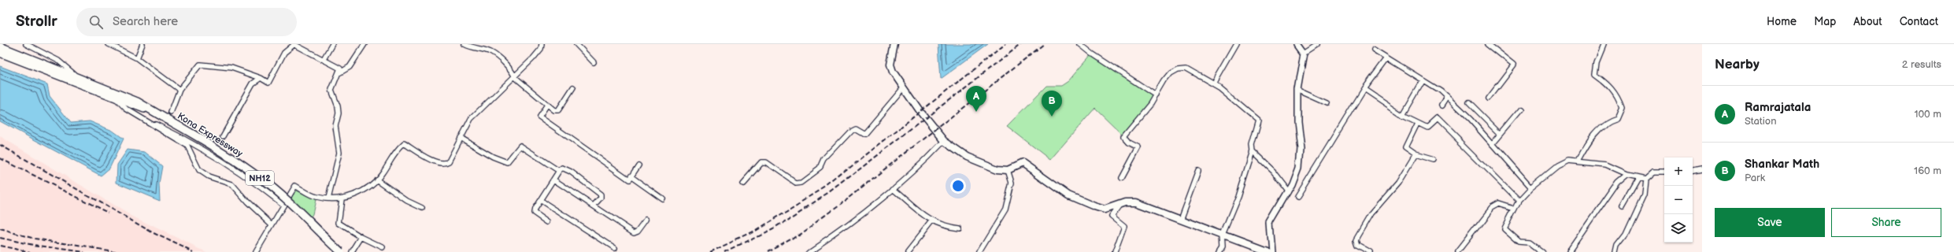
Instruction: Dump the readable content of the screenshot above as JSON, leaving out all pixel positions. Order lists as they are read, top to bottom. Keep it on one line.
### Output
{"streets":{"highway":["Kona Expressway","NH12"]},"page":{"header":"Strollr","search":"Search here","nav":["Home","Map","About","Contact"],"heading":["Nearby","2 results"],"list":[{"mark":"A","name":"Ramrajatala","note":"Station","value":"100 m"},{"mark":"B","name":"Shankar Math","note":"Park","value":"160 m"}],"pins":["A","B"],"map_buttons":["+","−"],"buttons":["Save","Share"]}}
